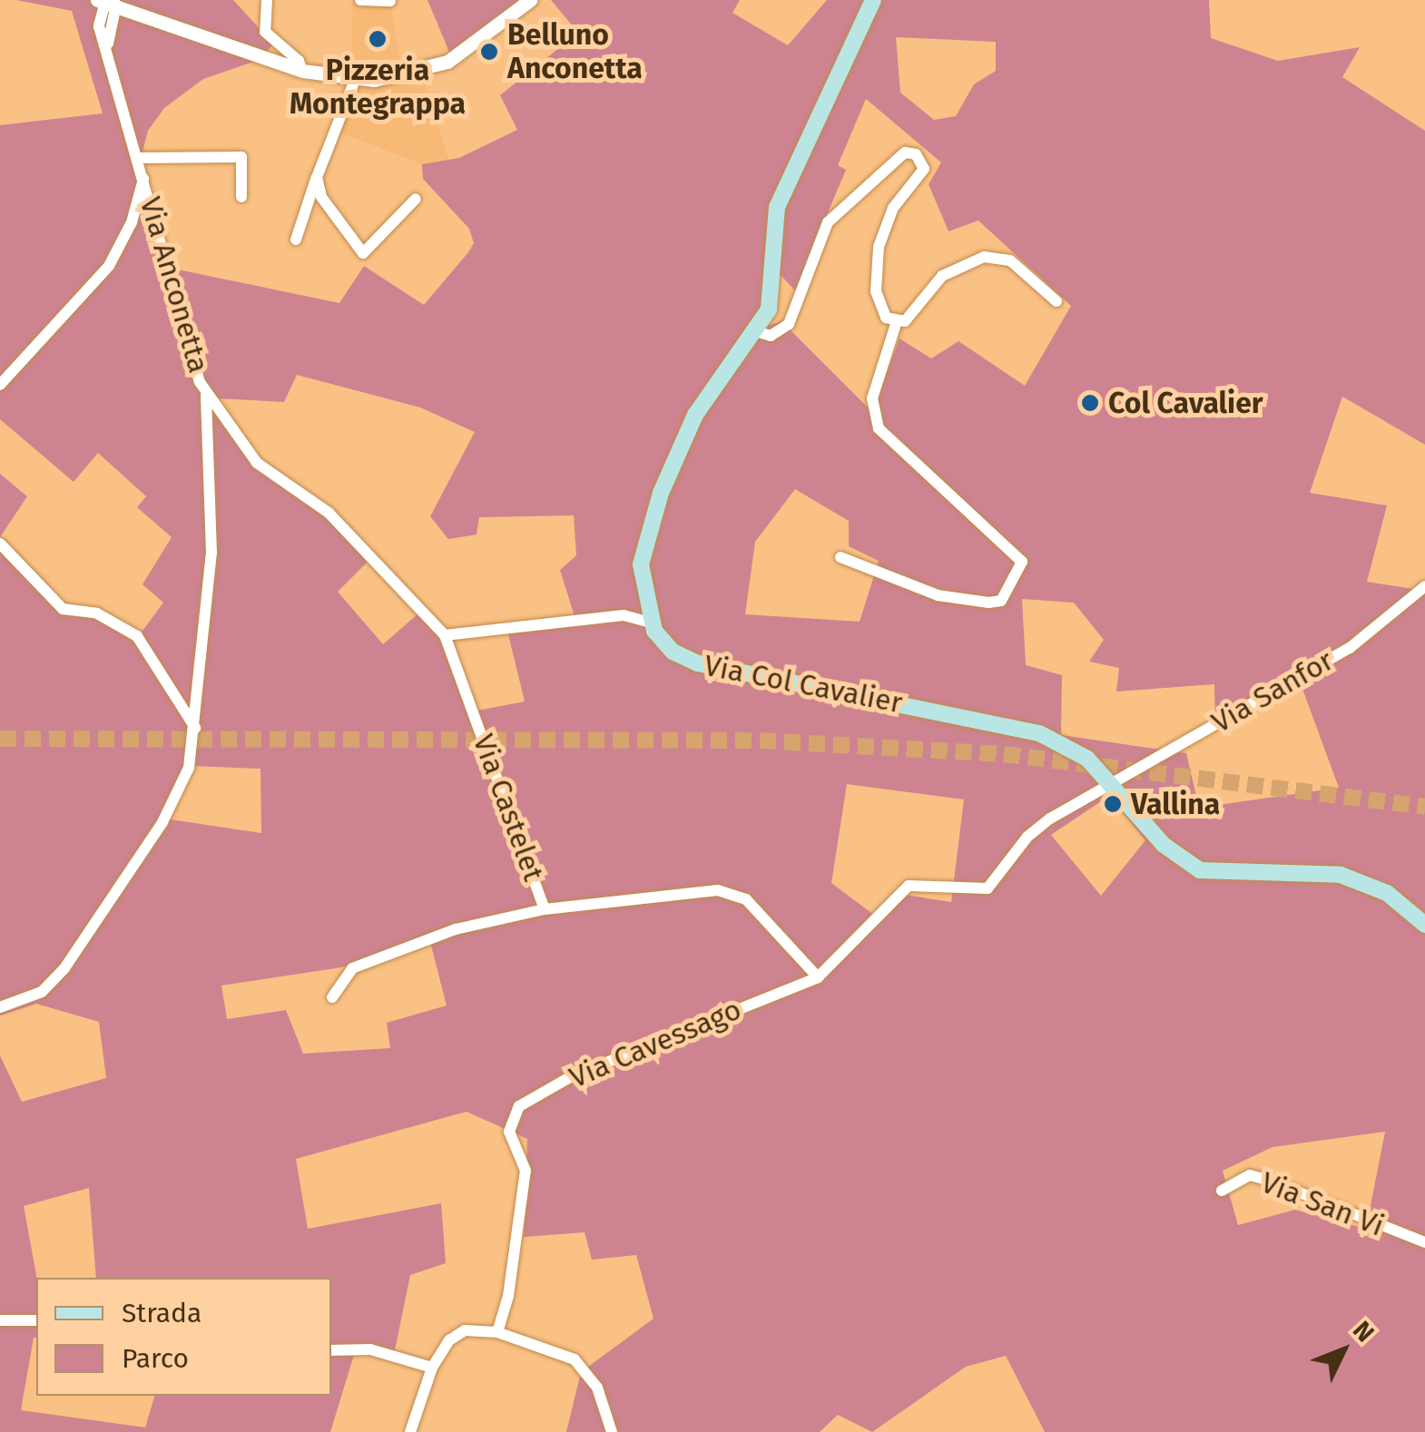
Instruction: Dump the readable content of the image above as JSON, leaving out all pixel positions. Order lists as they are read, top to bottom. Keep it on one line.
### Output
{"streets":{"main road":["Via Col Cavalier"],"street":["Via Anconetta","Via Sanfor","Via Castelet","Via Cavessago","Via San Vi"]},"crossings":[["Via Anconetta","Via Castelet"],["Via Col Cavalier","Via Sanfor"],["Via Col Cavalier","Via Cavessago"],["Via Sanfor","Via Cavessago"]],"places":["Pizzeria Montegrappa","Belluno Anconetta","Col Cavalier","Vallina"],"legend":["Strada","Parco"],"north":"top right"}
